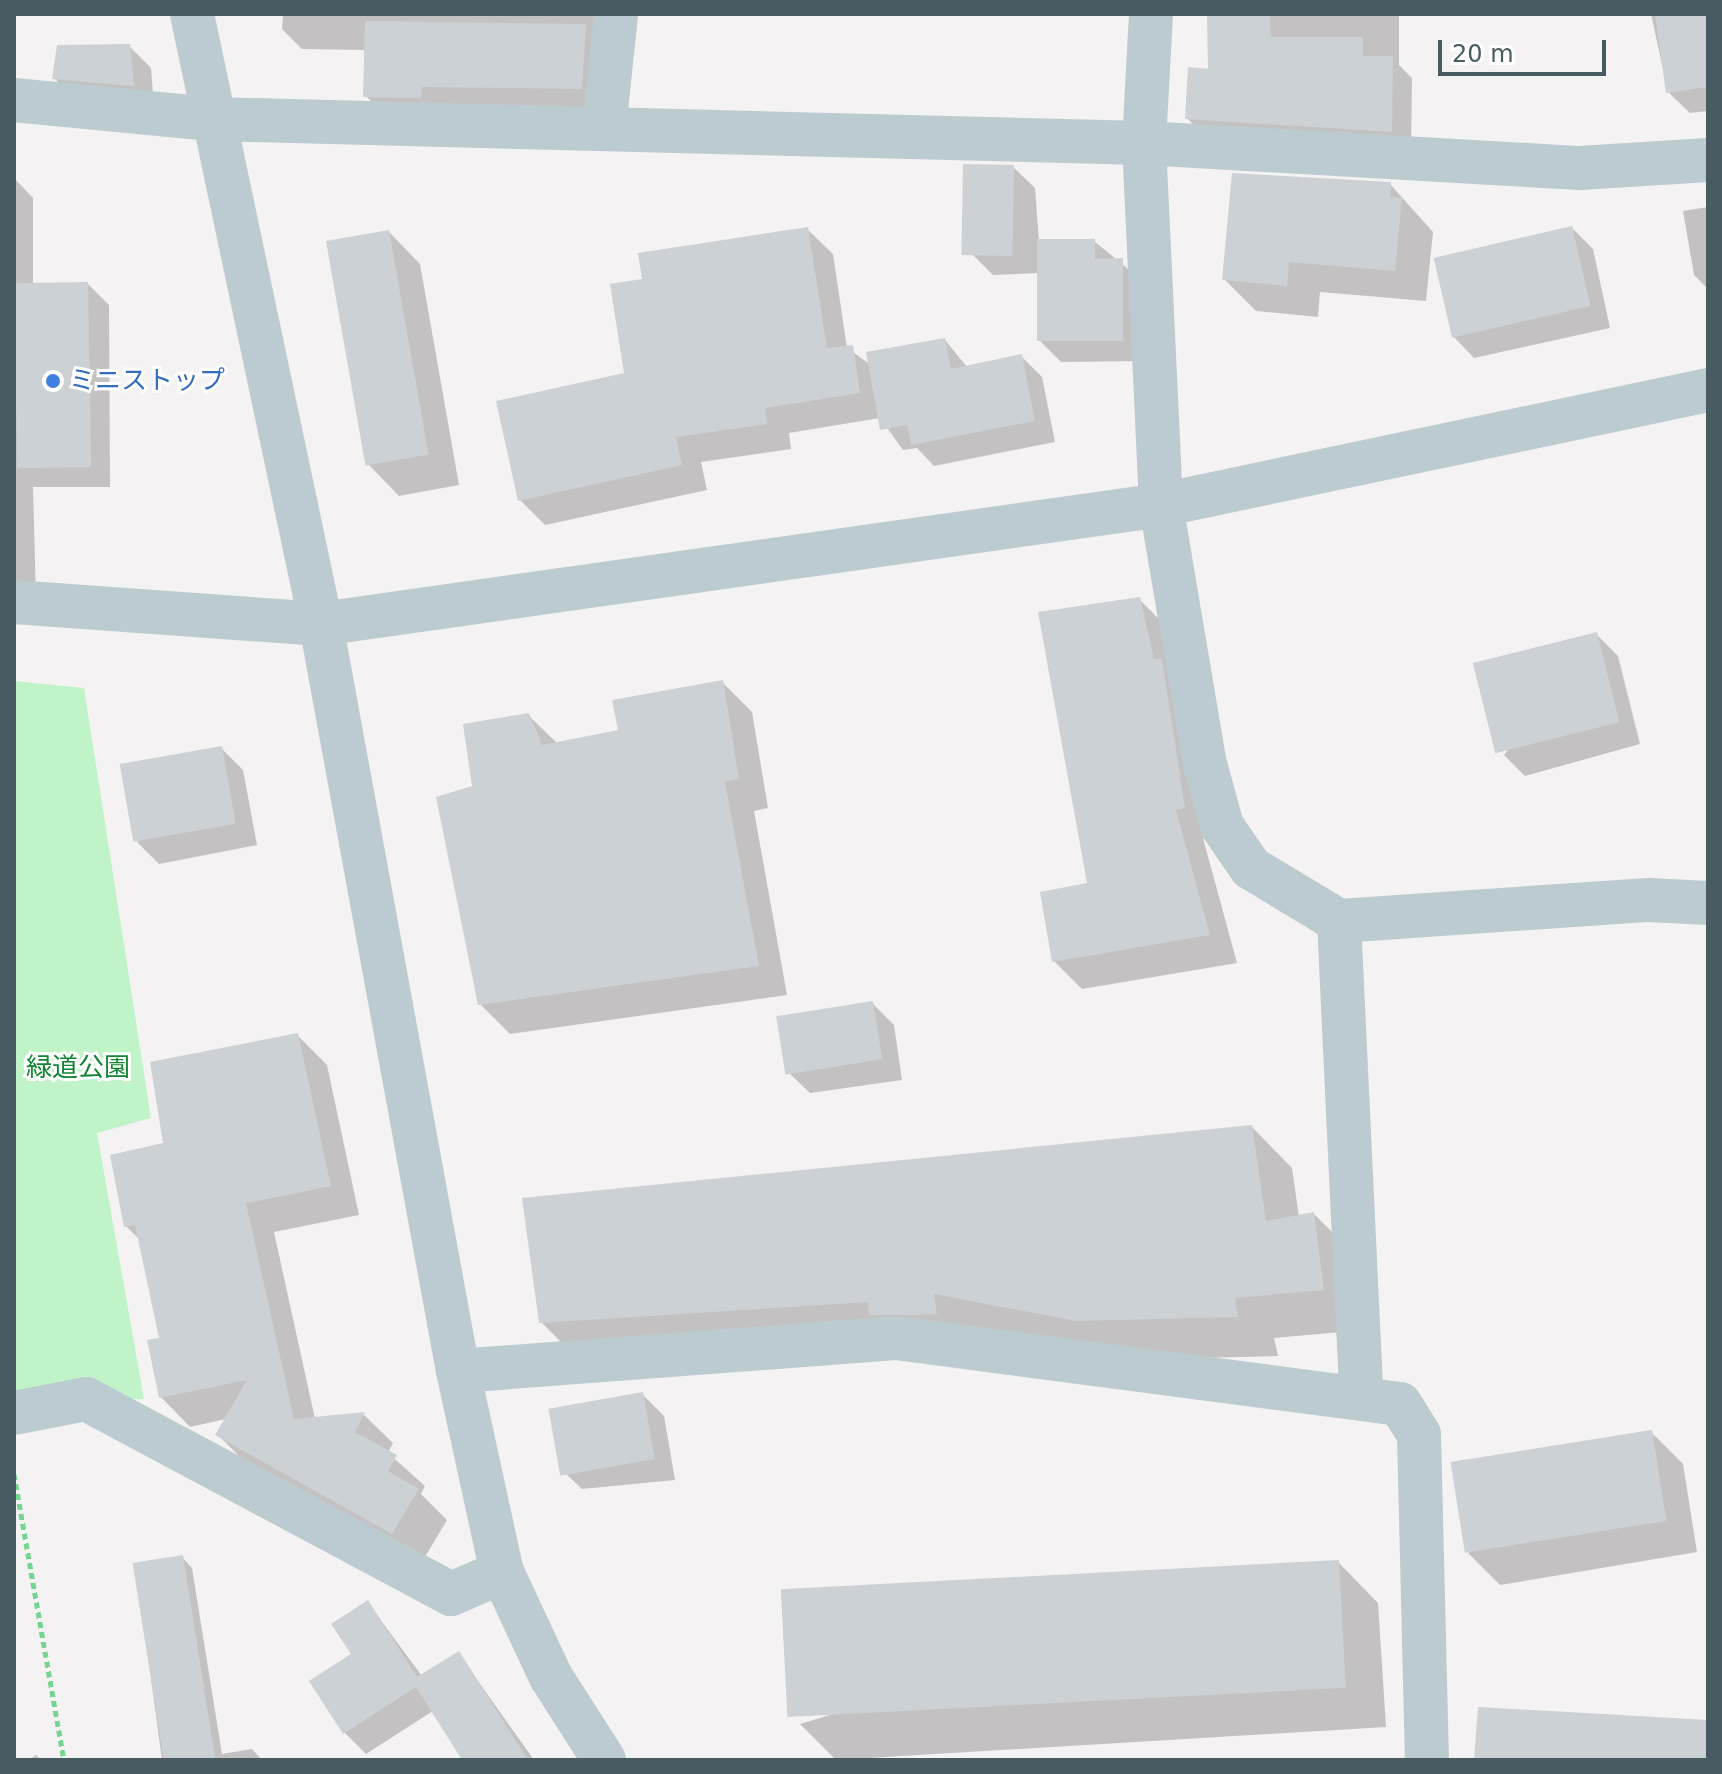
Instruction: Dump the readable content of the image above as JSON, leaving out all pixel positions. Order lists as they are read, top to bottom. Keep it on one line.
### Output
{"parks":["緑道公園"],"places":["ミニストップ"],"scale_bar":"20 m"}
